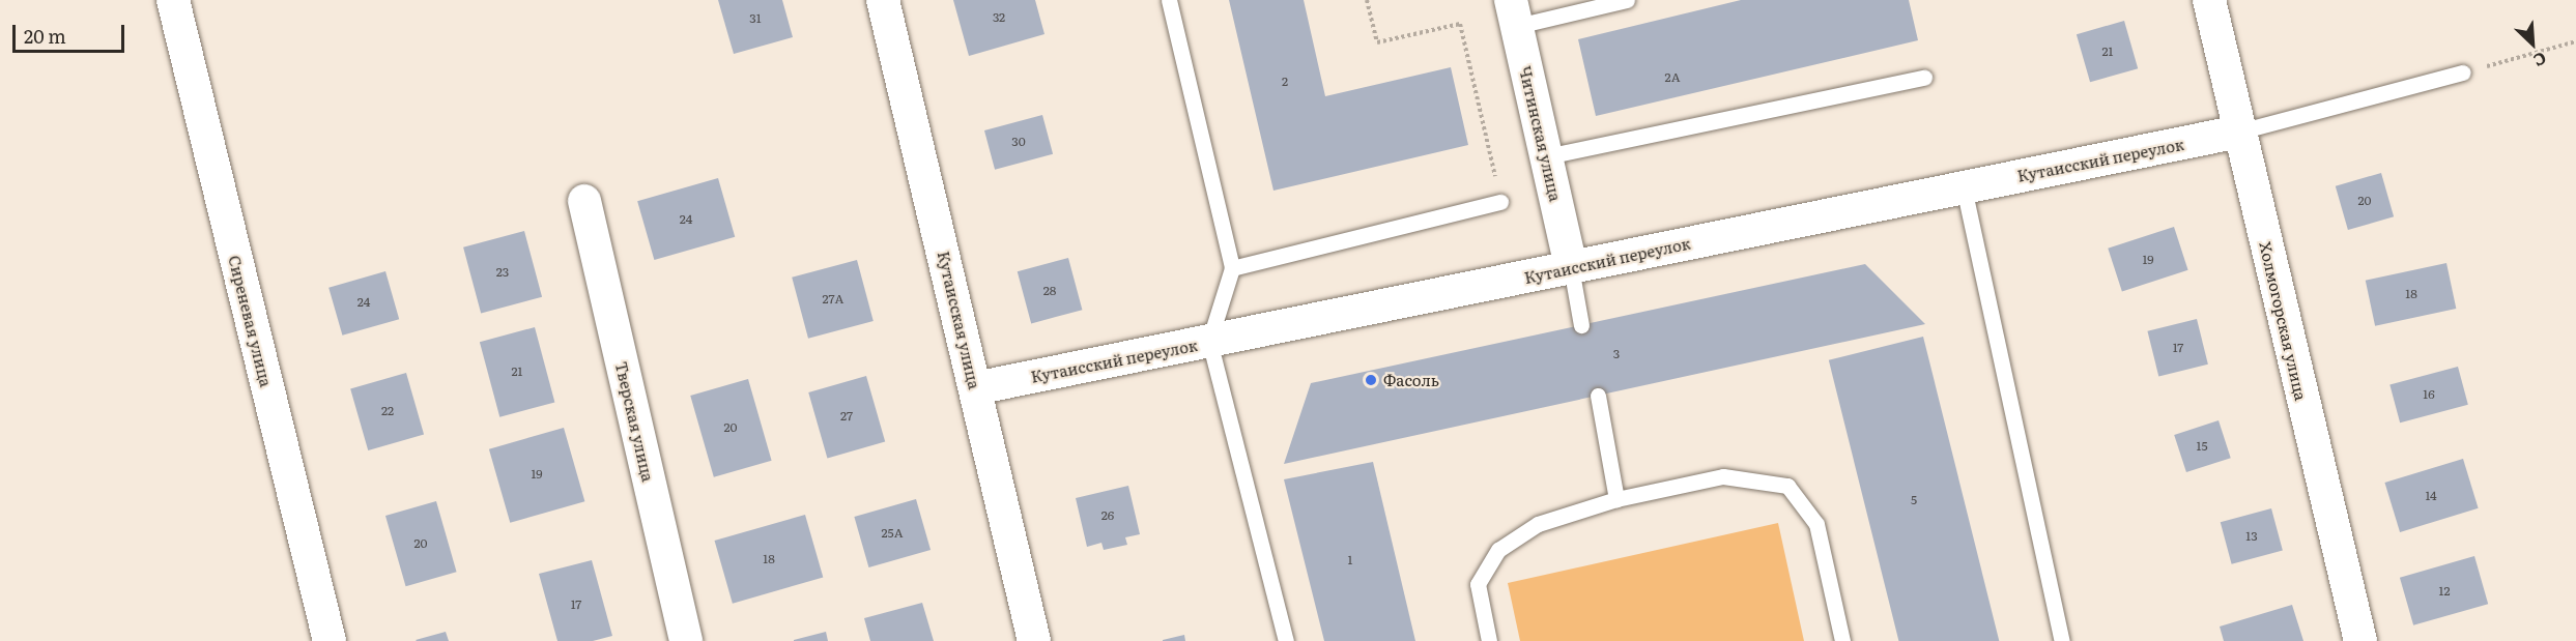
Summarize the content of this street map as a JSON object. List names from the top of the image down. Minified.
{"streets":{"street":["Читинская улица","Кутаисский переулок","Кутаисская улица","Сиреневая улица","Холмогорская улица","Тверская улица"]},"crossings":[["Читинская улица","Кутаисский переулок"],["Кутаисский переулок","Кутаисская улица"],["Кутаисский переулок","Холмогорская улица"]],"places":["Фасоль"],"house_numbers":["32","31","21","2А","2","30","20","24","19","23","28","18","27А","24","17","3","21","16","22","27","20","15","19","14","5","26","25А","13","20","18","1","12","17"],"scale_bar":"20 m","north":"bottom right"}
